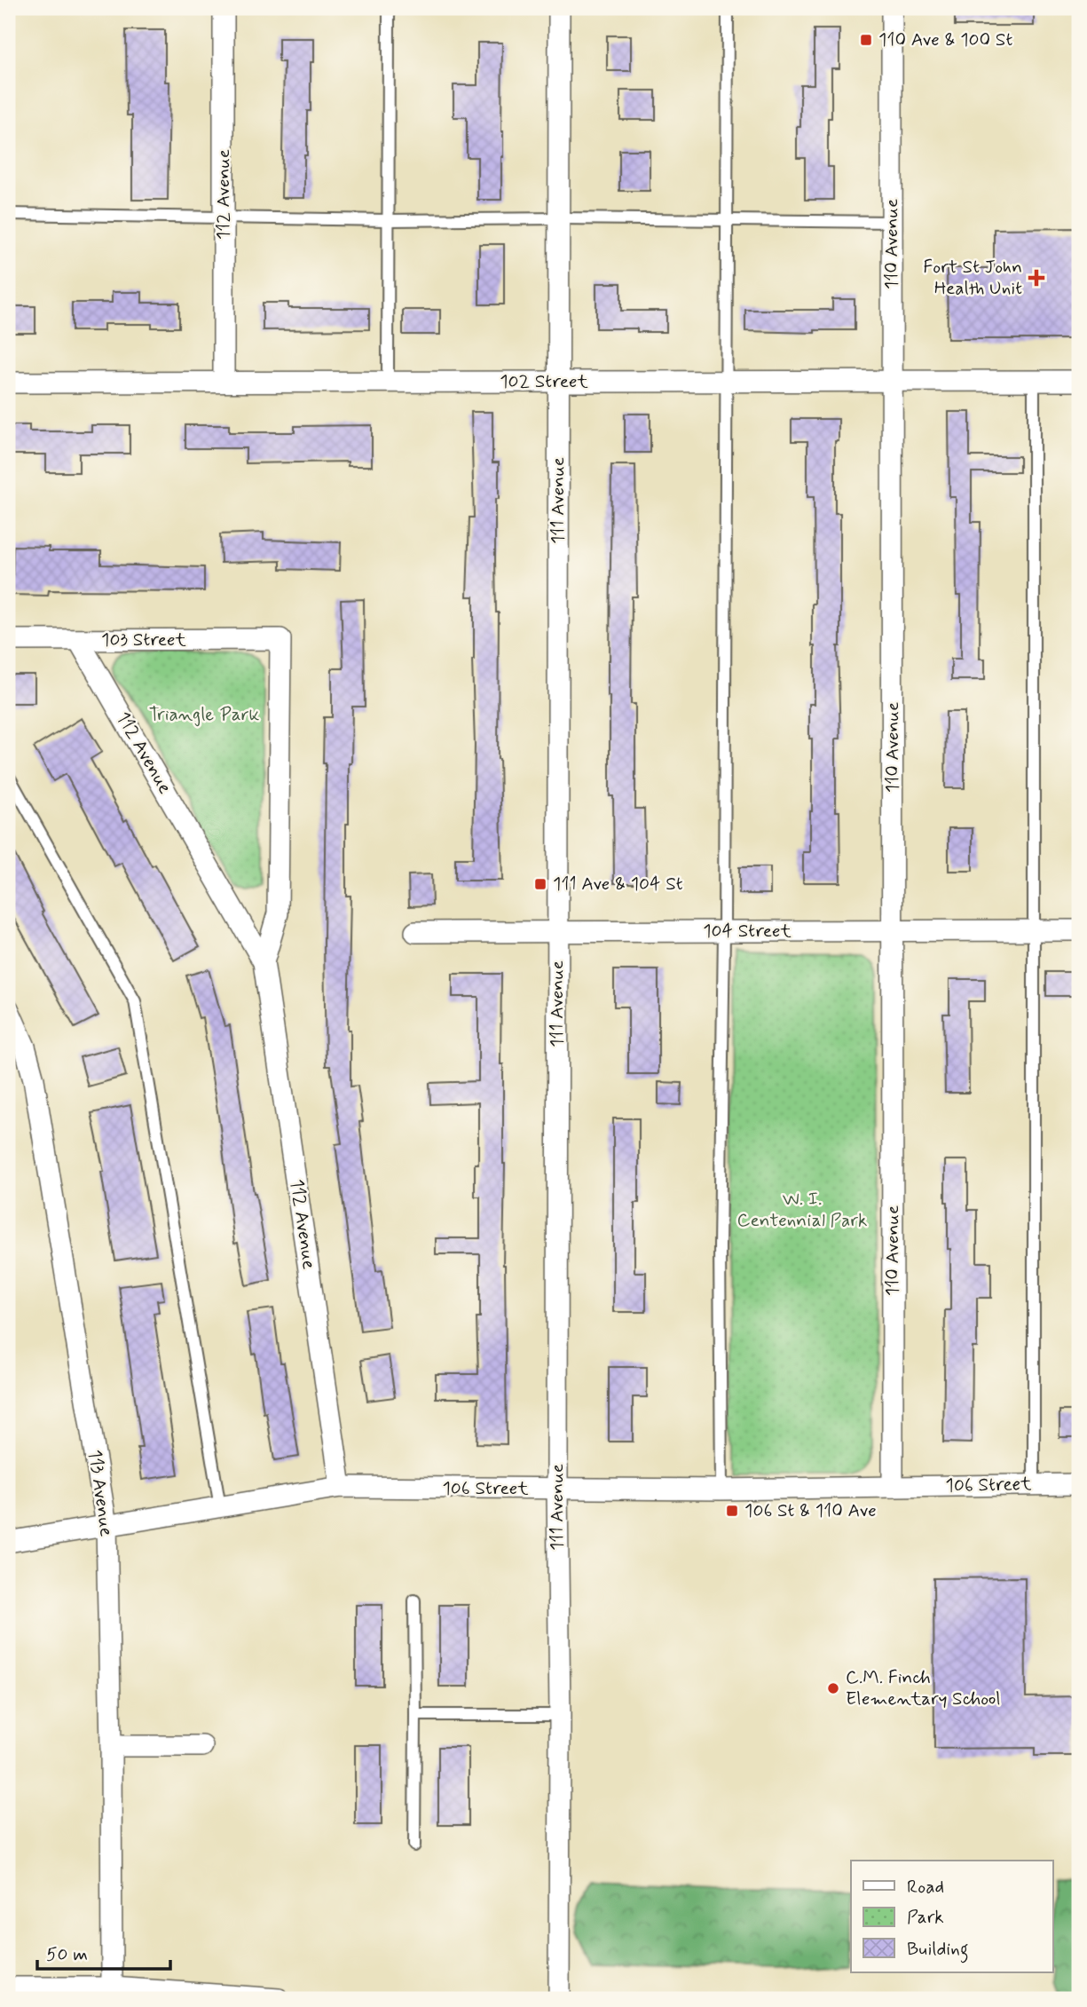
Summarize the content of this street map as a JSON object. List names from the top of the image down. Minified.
{"streets":{"street":["112 Avenue","110 Avenue","102 Street","111 Avenue","103 Street","104 Street","106 Street","113 Avenue"]},"crossings":[["112 Avenue","102 Street"],["112 Avenue","103 Street"],["112 Avenue","106 Street"],["110 Avenue","102 Street"],["110 Avenue","104 Street"],["110 Avenue","106 Street"],["102 Street","111 Avenue"],["111 Avenue","104 Street"],["111 Avenue","106 Street"],["106 Street","113 Avenue"]],"parks":["Triangle Park","W. I. Centennial Park"],"places":{"transit":["110 Ave & 100 St","111 Ave & 104 St","106 St & 110 Ave"],"health":["Fort St John Health Unit"],"other":["C.M. Finch Elementary School"]},"legend":["Road","Park","Building"],"scale_bar":"50 m"}
